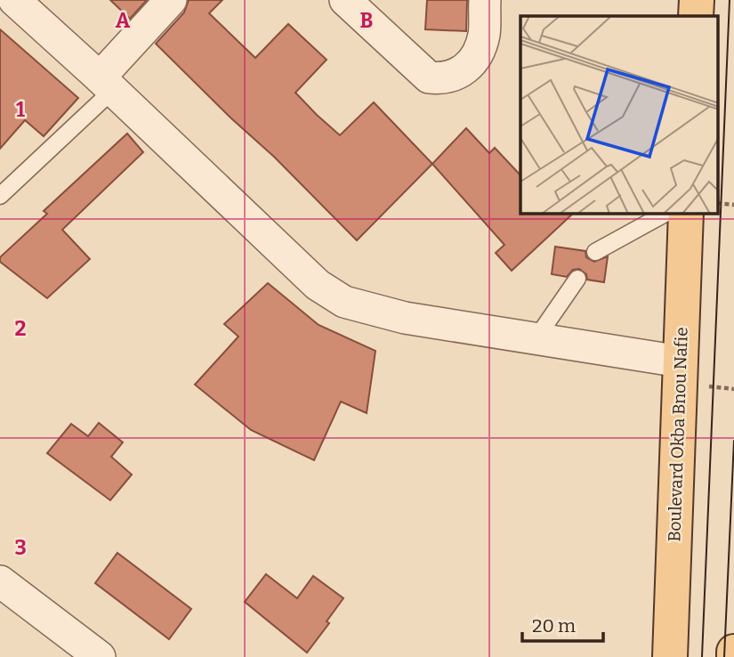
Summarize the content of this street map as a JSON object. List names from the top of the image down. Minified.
{"streets":{"main road":["Boulevard Okba Bnou Nafie"]},"scale_bar":"20 m","grid":{"columns":["A","B"],"rows":["1","2","3"]}}
